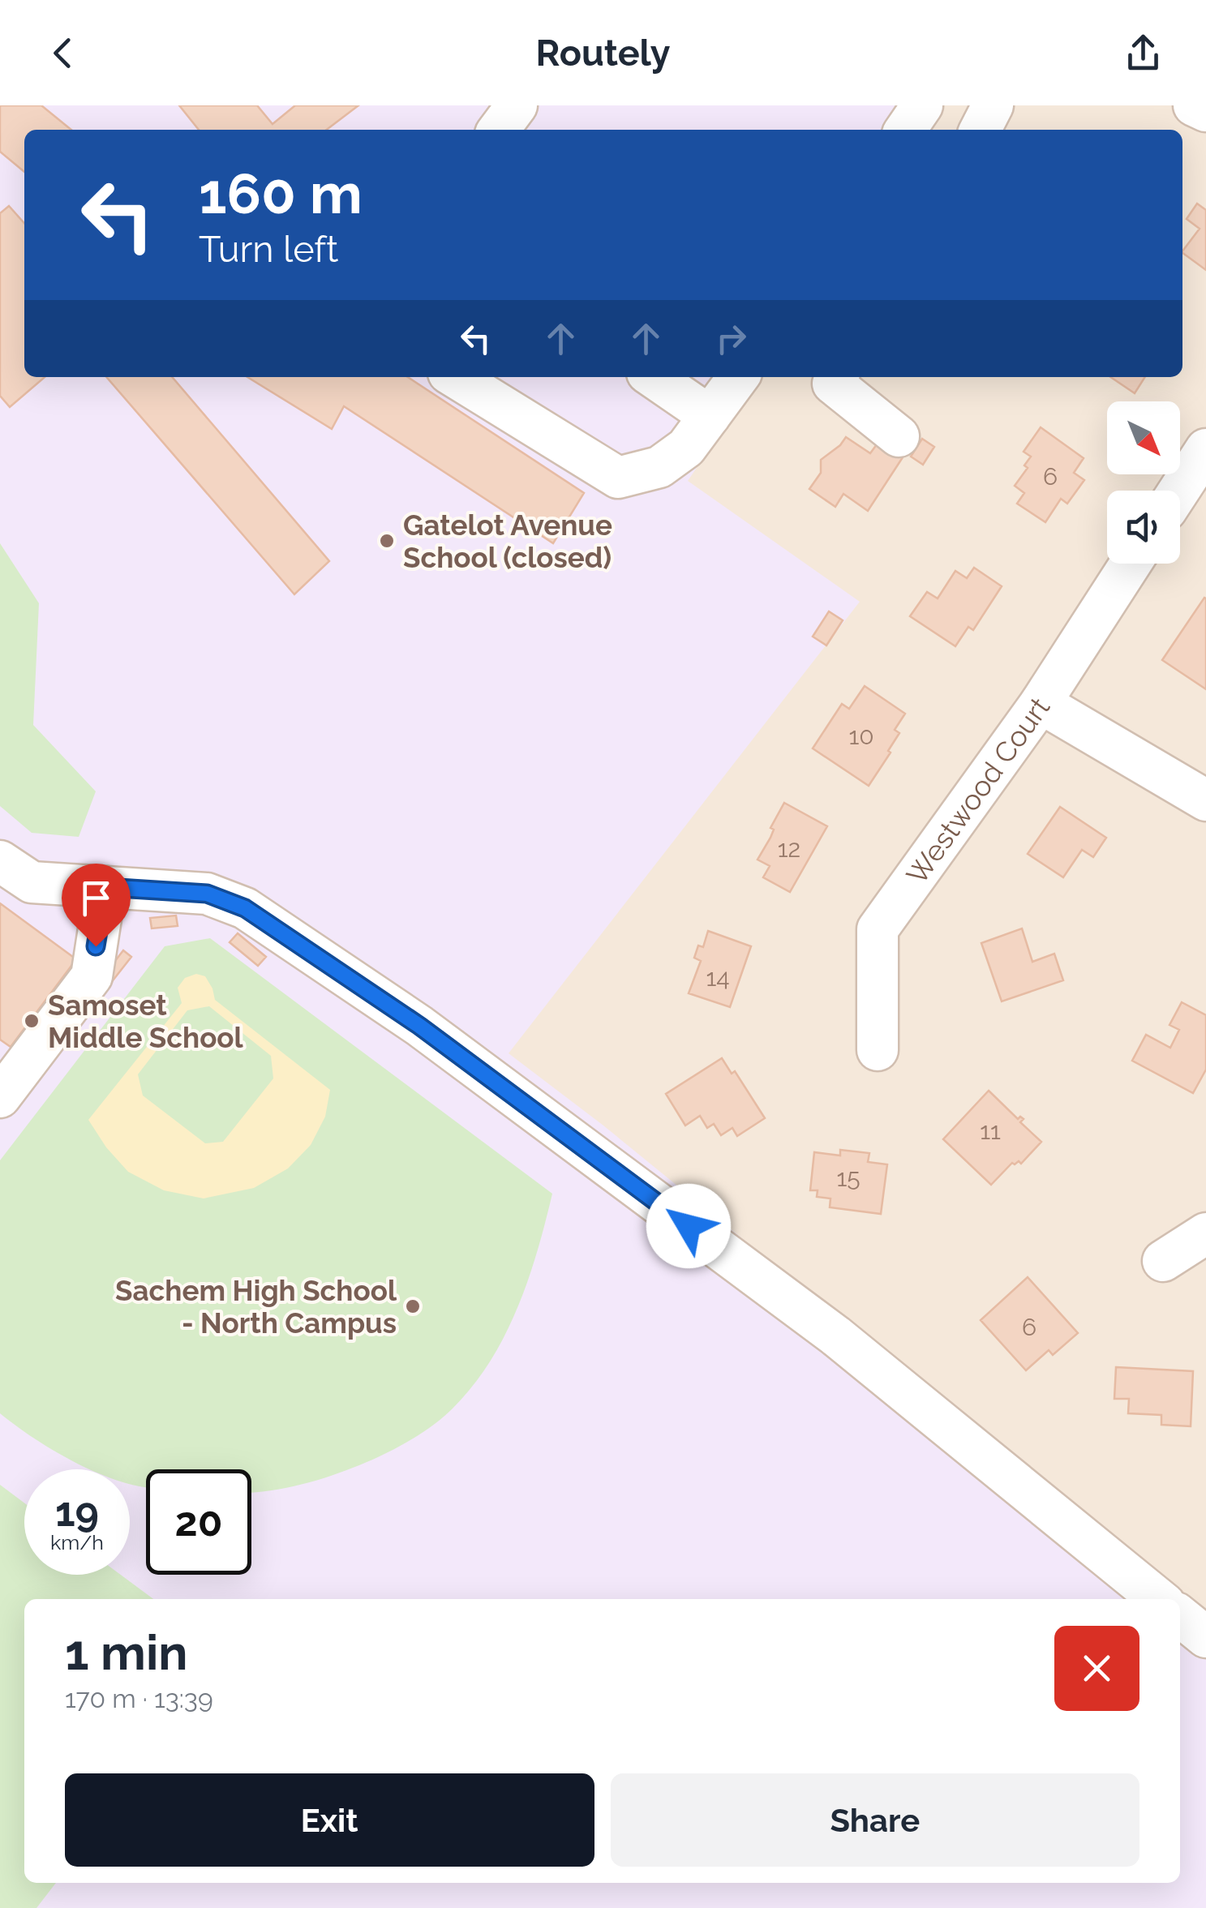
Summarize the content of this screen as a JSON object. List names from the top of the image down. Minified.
{"streets":{"street":["Westwood Court"]},"places":["Gatelot Avenue School (closed)","Samoset Middle School","Sachem High School - North Campus"],"house_numbers":["6","10","12","14","11","15","6"],"north":"bottom right","page":{"header":"Routely","turn":["160 m","Turn left"],"speed":"19 km/h","limit":"20","heading":["1 min","170 m · 13:39"],"buttons":["Exit","Share"]}}
